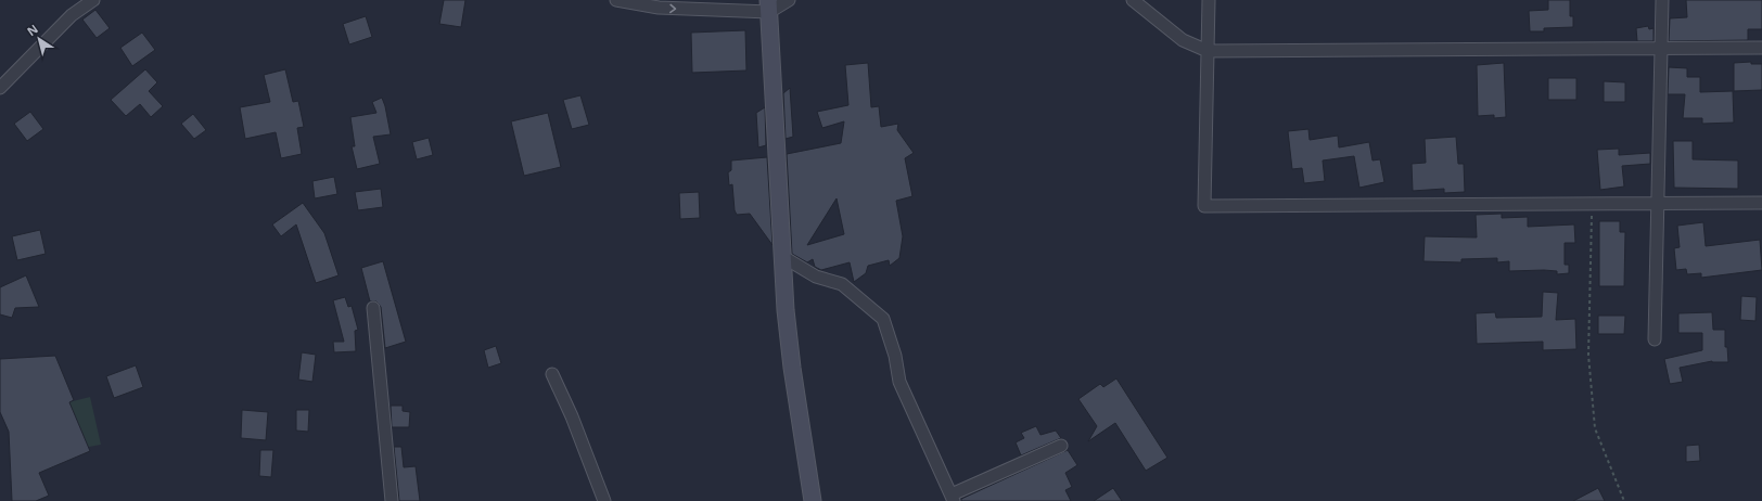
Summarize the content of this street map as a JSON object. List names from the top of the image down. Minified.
{"north":"top left"}
